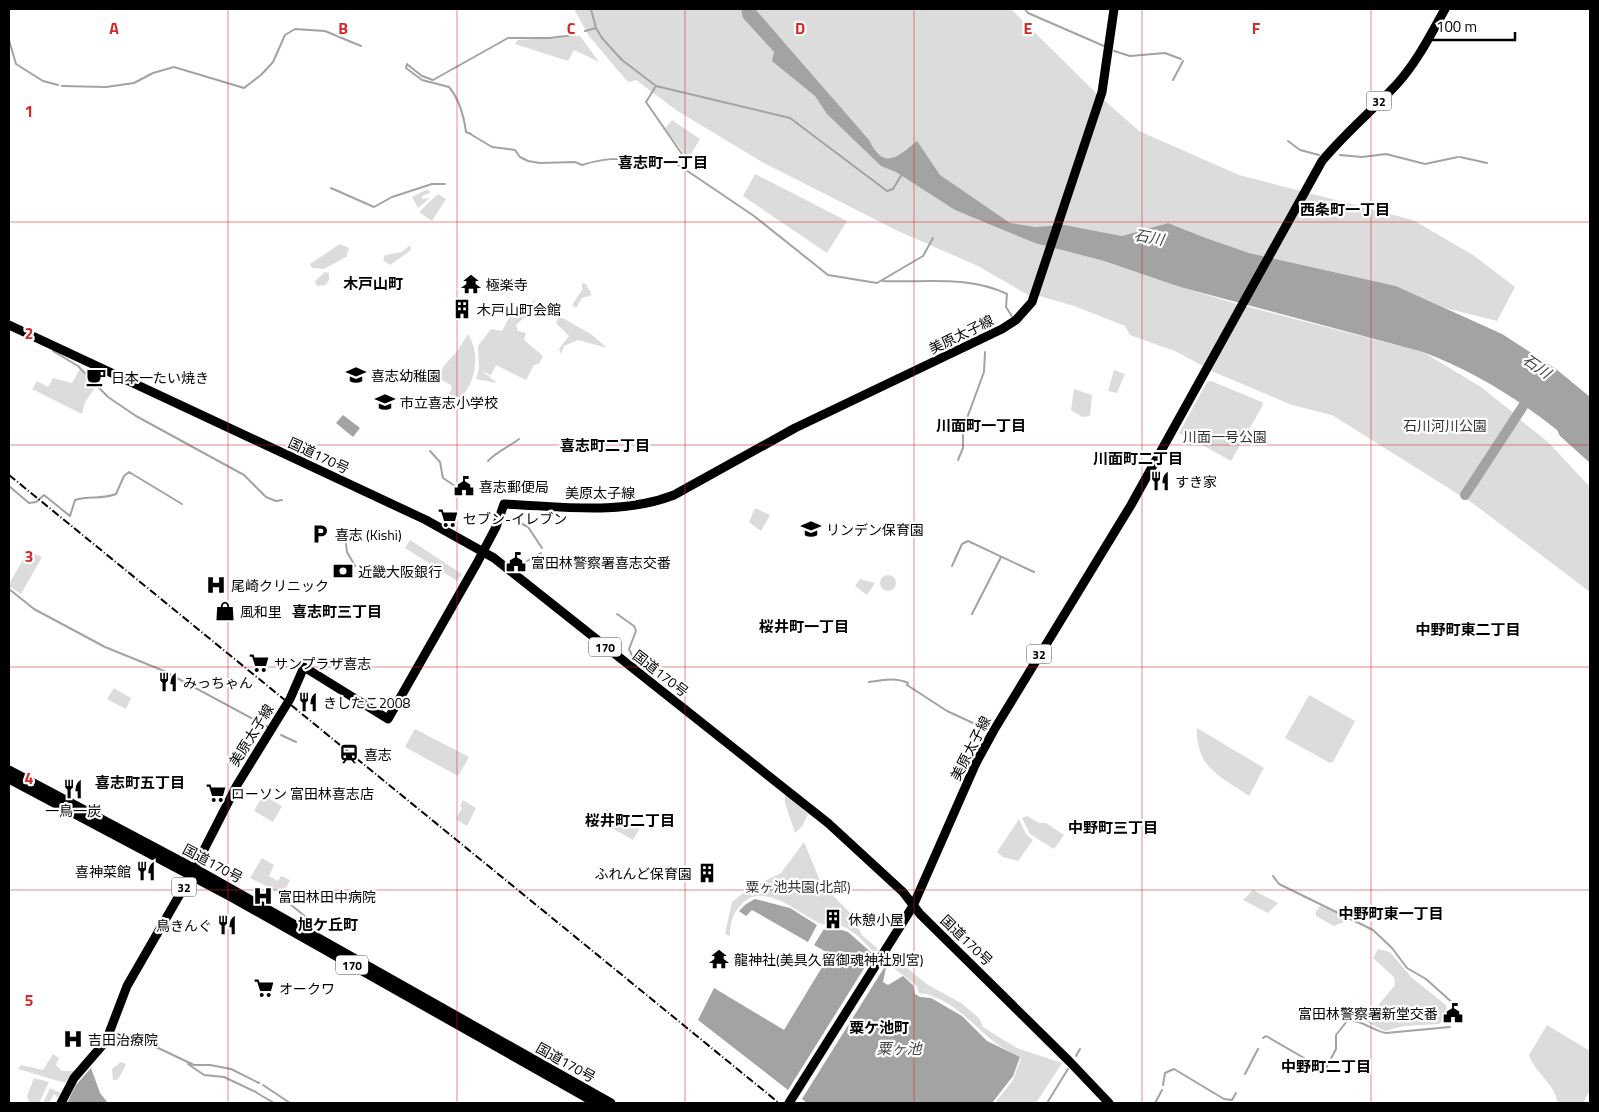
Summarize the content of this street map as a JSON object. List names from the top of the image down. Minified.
{"streets":{"main road":["32","美原太子線","国道170号","170"]},"crossings":[["美原太子線","国道170号"]],"districts":["喜志町一丁目","西条町一丁目","木戸山町","川面町一丁目","喜志町二丁目","川面町二丁目","喜志町三丁目","桜井町一丁目","中野町東二丁目","喜志町五丁目","桜井町二丁目","中野町三丁目","中野町東一丁目","旭ケ丘町","粟ケ池町","中野町二丁目"],"water":["石川","粟ヶ池"],"parks":["石川河川公園","川面一号公園","粟ヶ池共園(北部)"],"places":{"temple":["極楽寺","龍神社(美具久留御魂神社別宮)"],"building":["木戸山町会館","ふれんど保育園","休憩小屋"],"school or university":["喜志幼稚園","市立喜志小学校","リンデン保育園"],"cafe":["日本一たい焼き"],"restaurant":["すき家","みっちゃん","きしたこ2008","一鳥一炭","喜神菜館","鳥きんぐ"],"public building":["喜志郵便局","富田林警察署喜志交番","富田林警察署新堂交番"],"supermarket":["セブン-イレブン","サンプラザ喜志","ローソン 富田林喜志店","オークワ"],"parking":["喜志 (Kishi)"],"bank":["近畿大阪銀行"],"hospital":["尾崎クリニック","富田林田中病院","吉田治療院"],"shop":["風和里"],"station":["喜志"]},"scale_bar":"100 m","grid":{"columns":["A","B","C","D","E","F"],"rows":["1","2","3","4","5"]}}
